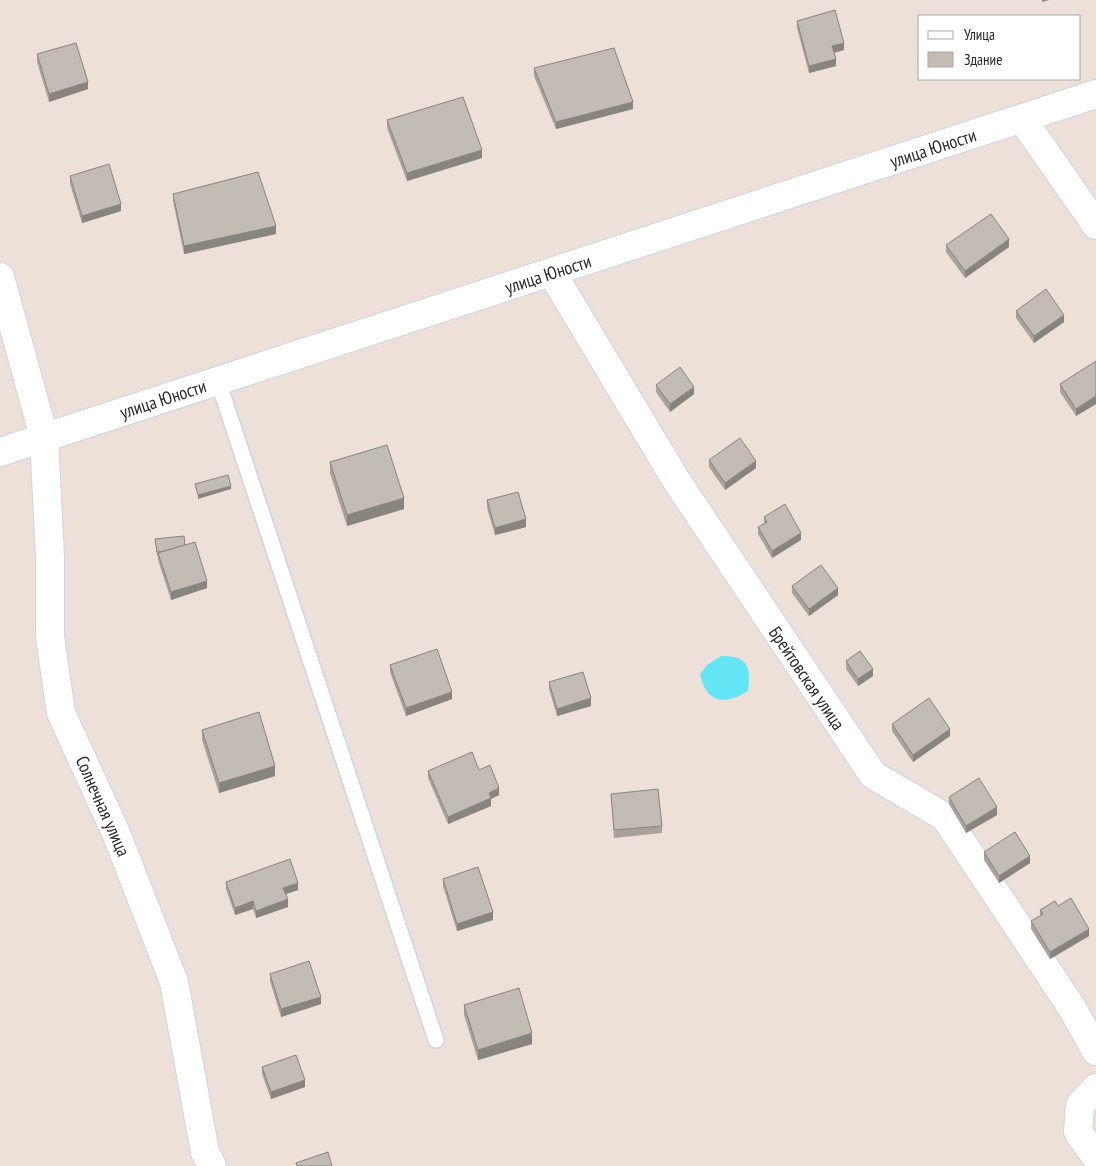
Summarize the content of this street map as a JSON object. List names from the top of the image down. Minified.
{"streets":{"street":["улица Юности","Брейтовская улица","Солнечная улица"]},"crossings":[["улица Юности","Брейтовская улица"],["улица Юности","Солнечная улица"]],"legend":["Улица","Здание"]}
